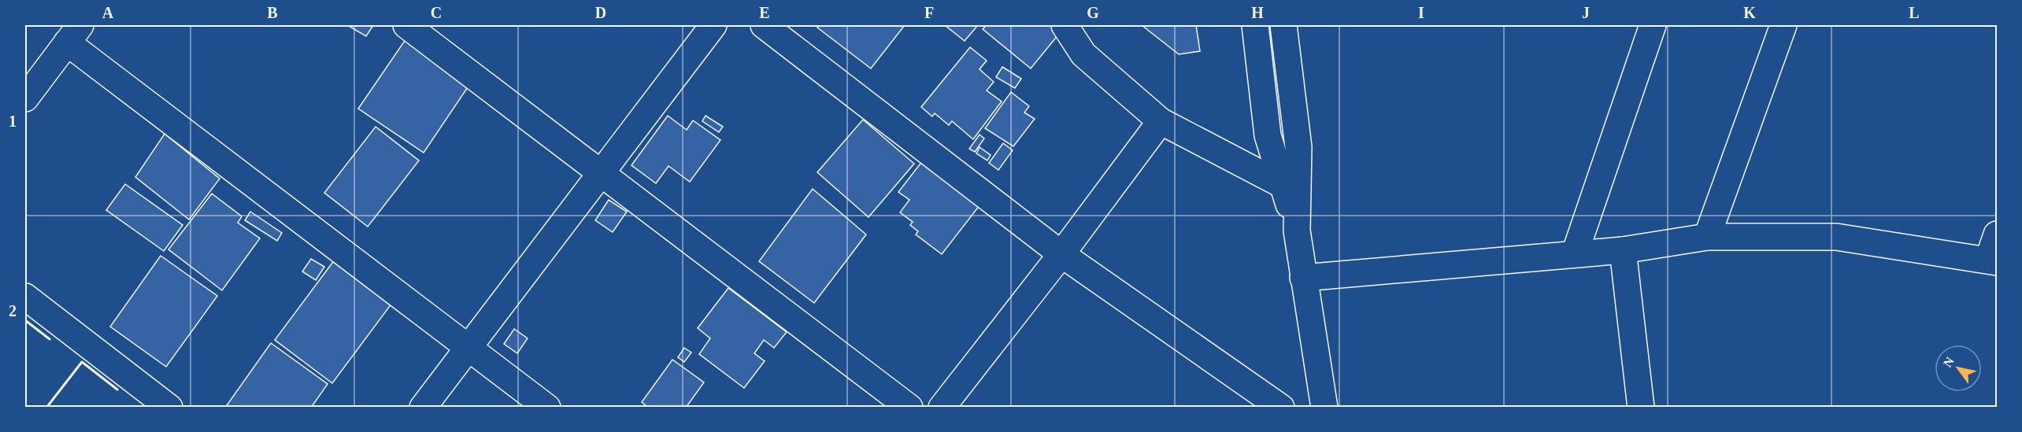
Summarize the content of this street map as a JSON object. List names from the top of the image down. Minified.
{"north":"top left","grid":{"columns":["A","B","C","D","E","F","G","H","I","J","K","L"],"rows":["1","2"]}}
